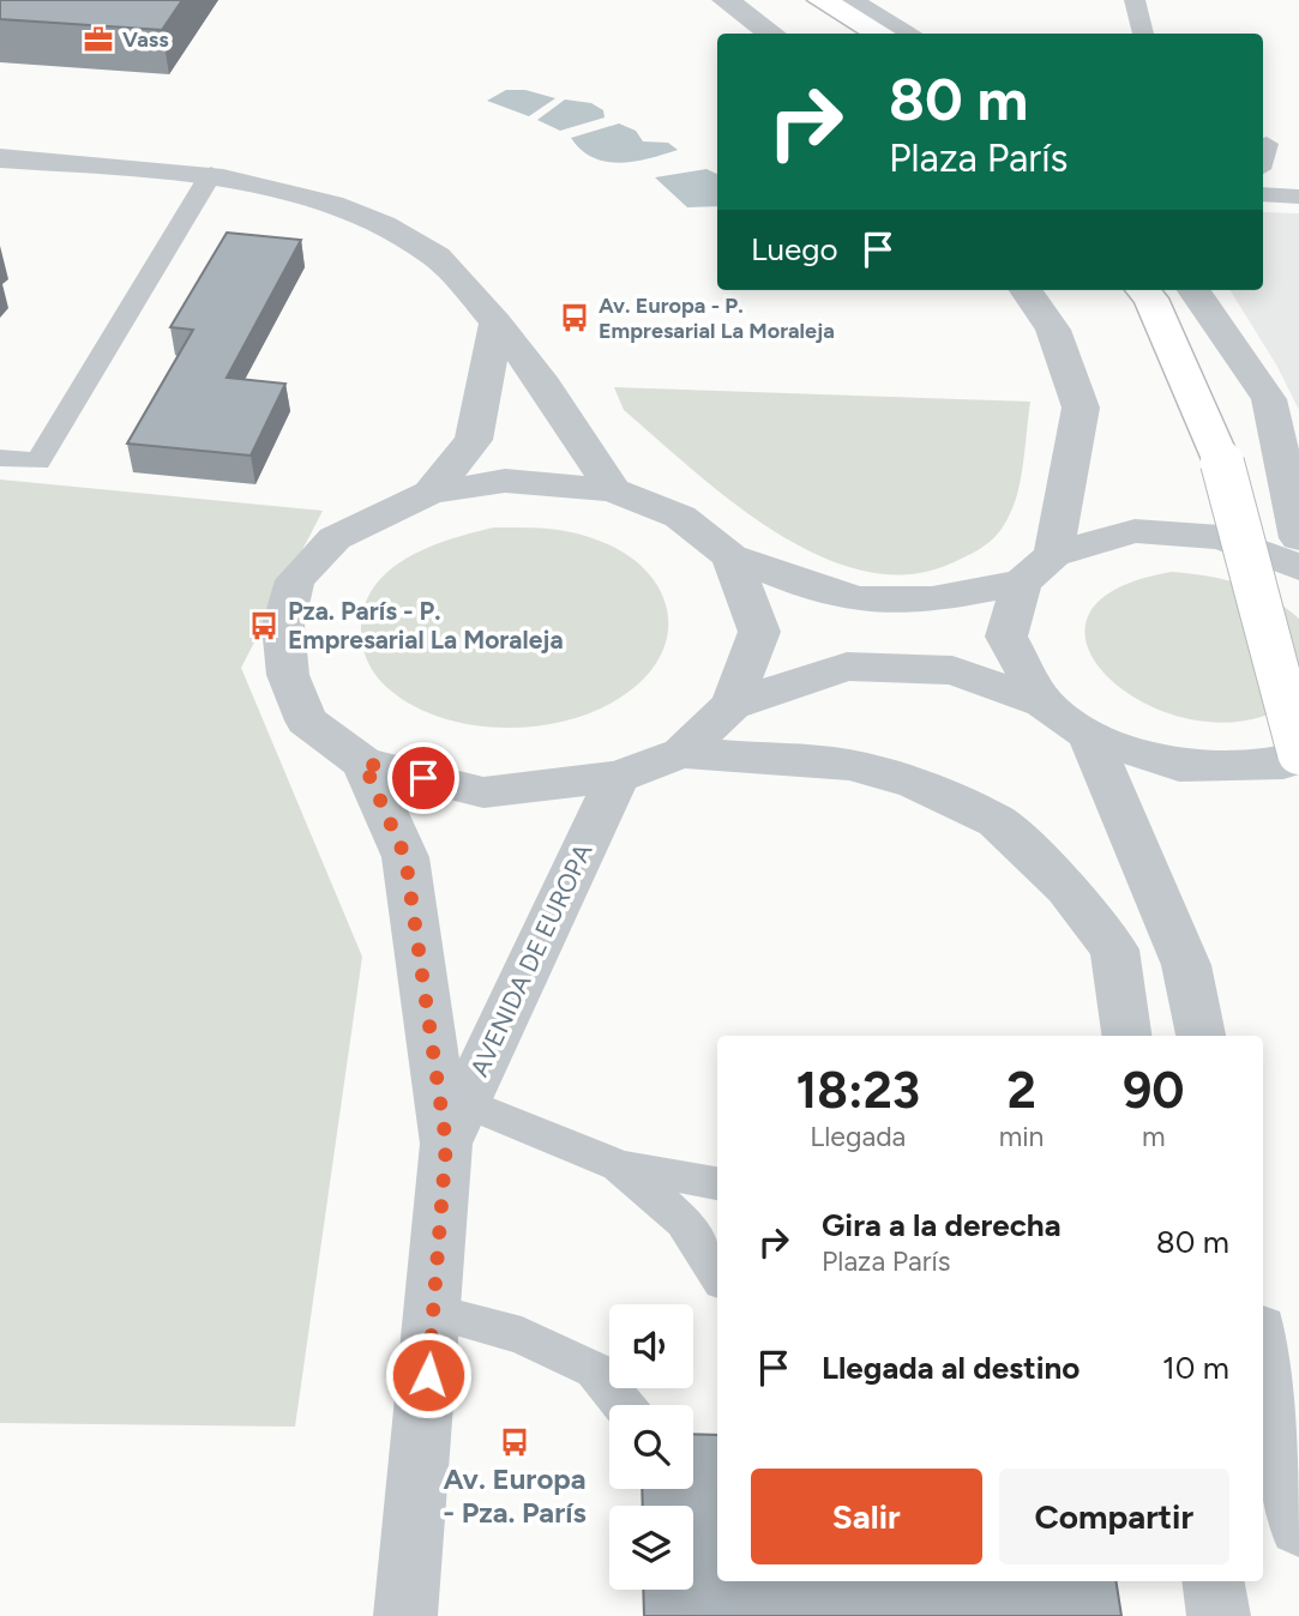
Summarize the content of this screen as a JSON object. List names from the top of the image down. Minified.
{"streets":{"street":["AVENIDA DE EUROPA"]},"places":{"office":["Vass"],"bus stop":["Av. Europa - P. Empresarial La Moraleja","Pza. París - P. Empresarial La Moraleja","Av. Europa - Pza. París"]},"page":{"turn":["80 m","Plaza París"],"then":"Luego","eta":["18:23","Llegada","2","min","90","m"],"list":[{"name":"Gira a la derecha","note":"Plaza París","value":"80 m"},{"name":"Llegada al destino","value":"10 m"}],"buttons":["Salir","Compartir"]}}
